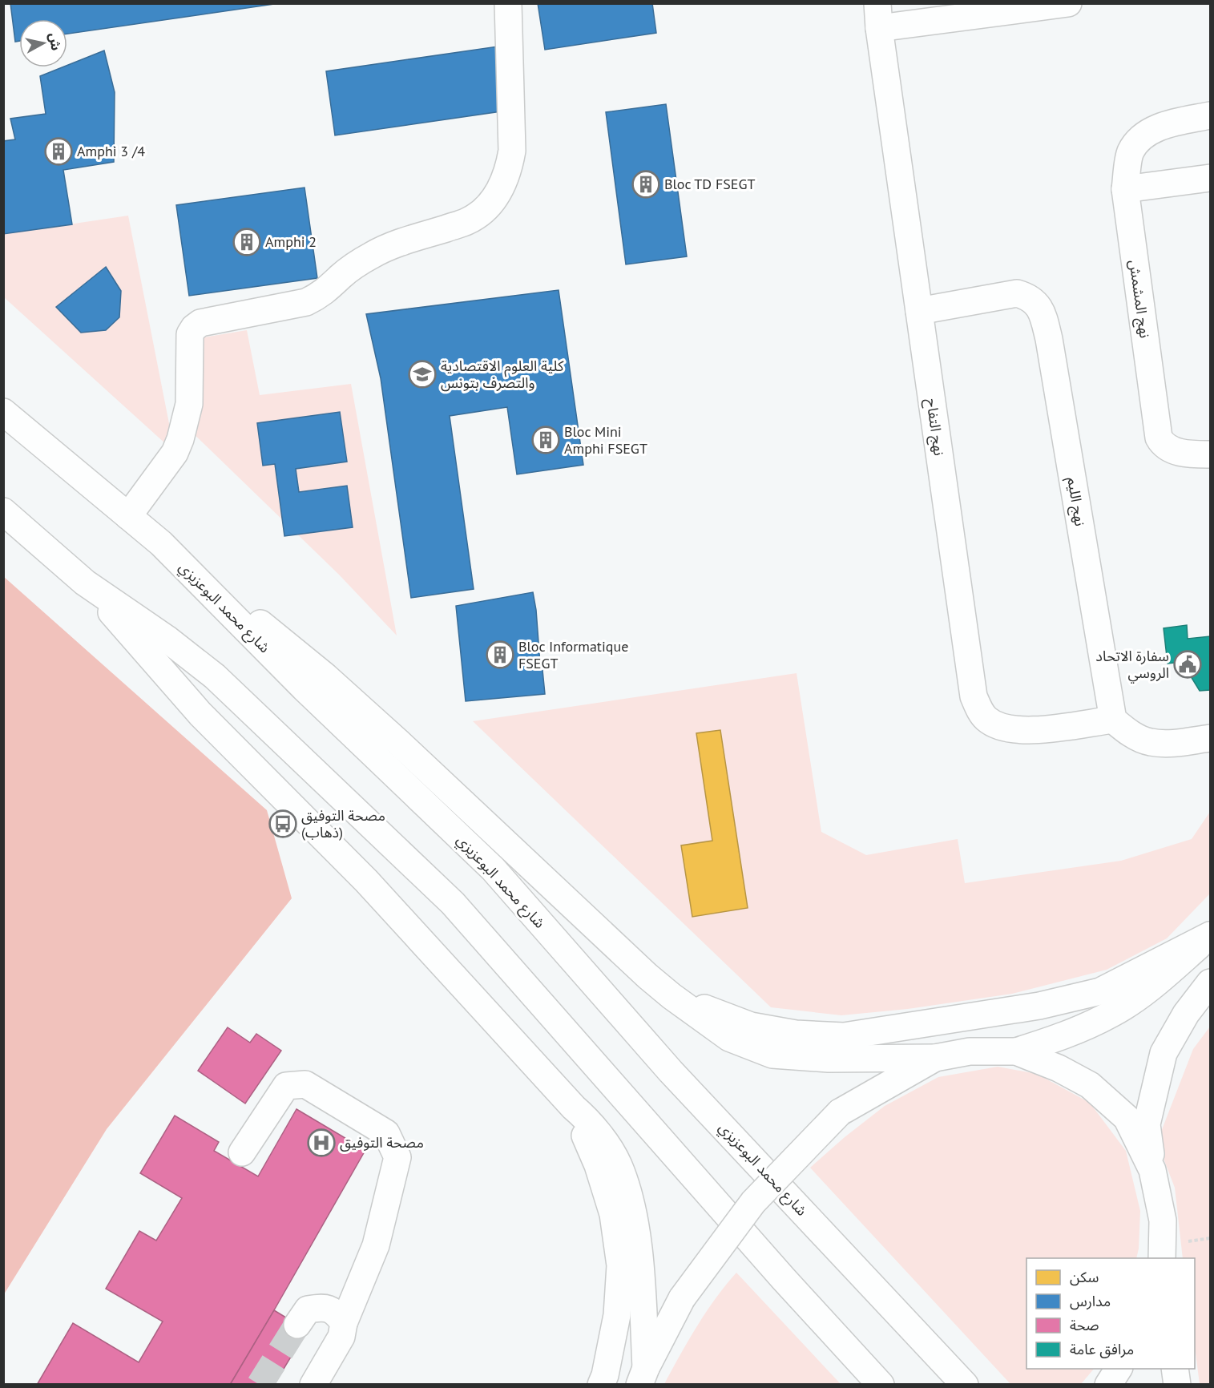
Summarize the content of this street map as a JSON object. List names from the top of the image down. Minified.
{"streets":{"main road":["نهج المشمش","نهج التفاح","نهج الليم","شارع محمد البوعزيزي"]},"crossings":[["نهج التفاح","نهج الليم"]],"places":{"building":["Amphi 3 /4","Bloc TD FSEGT","Amphi 2","Bloc Mini Amphi FSEGT","Bloc Informatique FSEGT"],"school or university":["كلية العلوم الاقتصادية والتصرف بتونس"],"public building":["سفارة الاتحاد الروسي"],"bus stop":["مصحة التوفيق (ذهاب)"],"hospital":["مصحة التوفيق"]},"legend":["سكن","مدارس","صحة","مرافق عامة"],"north":"right"}
